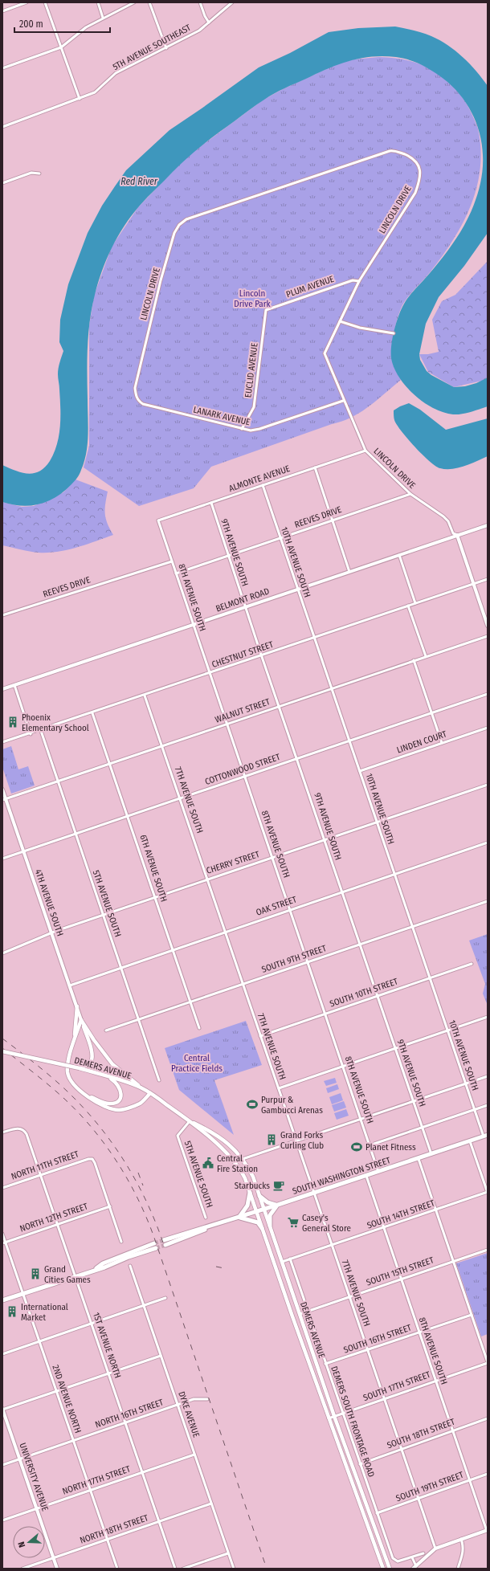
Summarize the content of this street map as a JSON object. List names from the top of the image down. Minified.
{"streets":{"main road":["DEMERS AVENUE","SOUTH WASHINGTON STREET"],"street":["5TH AVENUE SOUTHEAST","LINCOLN DRIVE","PLUM AVENUE","EUCLID AVENUE","LANARK AVENUE","ALMONTE AVENUE","REEVES DRIVE","9TH AVENUE SOUTH","10TH AVENUE SOUTH","8TH AVENUE SOUTH","BELMONT ROAD","CHESTNUT STREET","WALNUT STREET","LINDEN COURT","COTTONWOOD STREET","7TH AVENUE SOUTH","CHERRY STREET","6TH AVENUE SOUTH","4TH AVENUE SOUTH","5TH AVENUE SOUTH","OAK STREET","SOUTH 9TH STREET","SOUTH 10TH STREET","NORTH 11TH STREET","SOUTH 14TH STREET","NORTH 12TH STREET","SOUTH 15TH STREET","SOUTH 16TH STREET","1ST AVENUE NORTH","SOUTH 17TH STREET","2ND AVENUE NORTH","NORTH 16TH STREET","DYKE AVENUE","DEMERS SOUTH FRONTAGE ROAD","SOUTH 18TH STREET","UNIVERSITY AVENUE","NORTH 17TH STREET","SOUTH 19TH STREET","NORTH 18TH STREET"]},"crossings":[["LINCOLN DRIVE","PLUM AVENUE"],["LINCOLN DRIVE","LANARK AVENUE"],["LINCOLN DRIVE","ALMONTE AVENUE"],["LINCOLN DRIVE","REEVES DRIVE"],["LINCOLN DRIVE","BELMONT ROAD"],["PLUM AVENUE","EUCLID AVENUE"],["EUCLID AVENUE","LANARK AVENUE"],["ALMONTE AVENUE","9TH AVENUE SOUTH"],["ALMONTE AVENUE","10TH AVENUE SOUTH"],["ALMONTE AVENUE","8TH AVENUE SOUTH"],["REEVES DRIVE","9TH AVENUE SOUTH"],["REEVES DRIVE","10TH AVENUE SOUTH"],["REEVES DRIVE","8TH AVENUE SOUTH"],["9TH AVENUE SOUTH","BELMONT ROAD"],["9TH AVENUE SOUTH","CHESTNUT STREET"],["9TH AVENUE SOUTH","WALNUT STREET"],["9TH AVENUE SOUTH","COTTONWOOD STREET"],["9TH AVENUE SOUTH","CHERRY STREET"],["9TH AVENUE SOUTH","OAK STREET"],["9TH AVENUE SOUTH","SOUTH 9TH STREET"],["9TH AVENUE SOUTH","SOUTH 10TH STREET"],["9TH AVENUE SOUTH","SOUTH WASHINGTON STREET"],["10TH AVENUE SOUTH","BELMONT ROAD"],["10TH AVENUE SOUTH","CHESTNUT STREET"],["10TH AVENUE SOUTH","WALNUT STREET"],["10TH AVENUE SOUTH","LINDEN COURT"],["10TH AVENUE SOUTH","COTTONWOOD STREET"],["10TH AVENUE SOUTH","CHERRY STREET"],["10TH AVENUE SOUTH","OAK STREET"],["10TH AVENUE SOUTH","SOUTH 9TH STREET"],["10TH AVENUE SOUTH","SOUTH 10TH STREET"],["10TH AVENUE SOUTH","SOUTH WASHINGTON STREET"],["8TH AVENUE SOUTH","BELMONT ROAD"],["8TH AVENUE SOUTH","CHESTNUT STREET"],["8TH AVENUE SOUTH","WALNUT STREET"],["8TH AVENUE SOUTH","COTTONWOOD STREET"],["8TH AVENUE SOUTH","CHERRY STREET"],["8TH AVENUE SOUTH","OAK STREET"],["8TH AVENUE SOUTH","SOUTH 9TH STREET"],["8TH AVENUE SOUTH","SOUTH 10TH STREET"],["8TH AVENUE SOUTH","SOUTH WASHINGTON STREET"],["8TH AVENUE SOUTH","SOUTH 14TH STREET"],["8TH AVENUE SOUTH","SOUTH 15TH STREET"],["8TH AVENUE SOUTH","SOUTH 16TH STREET"],["8TH AVENUE SOUTH","SOUTH 17TH STREET"],["8TH AVENUE SOUTH","SOUTH 18TH STREET"],["8TH AVENUE SOUTH","SOUTH 19TH STREET"],["CHESTNUT STREET","7TH AVENUE SOUTH"],["CHESTNUT STREET","6TH AVENUE SOUTH"],["CHESTNUT STREET","5TH AVENUE SOUTH"],["WALNUT STREET","7TH AVENUE SOUTH"],["WALNUT STREET","6TH AVENUE SOUTH"],["WALNUT STREET","4TH AVENUE SOUTH"],["WALNUT STREET","5TH AVENUE SOUTH"],["COTTONWOOD STREET","7TH AVENUE SOUTH"],["COTTONWOOD STREET","6TH AVENUE SOUTH"],["COTTONWOOD STREET","4TH AVENUE SOUTH"],["COTTONWOOD STREET","5TH AVENUE SOUTH"],["7TH AVENUE SOUTH","CHERRY STREET"],["7TH AVENUE SOUTH","OAK STREET"],["7TH AVENUE SOUTH","SOUTH 9TH STREET"],["7TH AVENUE SOUTH","SOUTH 10TH STREET"],["7TH AVENUE SOUTH","SOUTH WASHINGTON STREET"],["7TH AVENUE SOUTH","SOUTH 14TH STREET"],["7TH AVENUE SOUTH","SOUTH 15TH STREET"],["7TH AVENUE SOUTH","SOUTH 16TH STREET"],["7TH AVENUE SOUTH","SOUTH 17TH STREET"],["7TH AVENUE SOUTH","SOUTH 18TH STREET"],["7TH AVENUE SOUTH","SOUTH 19TH STREET"],["CHERRY STREET","6TH AVENUE SOUTH"],["CHERRY STREET","4TH AVENUE SOUTH"],["CHERRY STREET","5TH AVENUE SOUTH"],["6TH AVENUE SOUTH","OAK STREET"],["6TH AVENUE SOUTH","SOUTH 9TH STREET"],["4TH AVENUE SOUTH","OAK STREET"],["5TH AVENUE SOUTH","OAK STREET"],["5TH AVENUE SOUTH","SOUTH 9TH STREET"],["5TH AVENUE SOUTH","DEMERS AVENUE"],["DEMERS AVENUE","SOUTH WASHINGTON STREET"],["DEMERS AVENUE","SOUTH 14TH STREET"],["DEMERS AVENUE","SOUTH 15TH STREET"],["DEMERS AVENUE","SOUTH 17TH STREET"],["NORTH 11TH STREET","NORTH 12TH STREET"],["NORTH 11TH STREET","1ST AVENUE NORTH"],["SOUTH 14TH STREET","DEMERS SOUTH FRONTAGE ROAD"],["NORTH 12TH STREET","1ST AVENUE NORTH"],["NORTH 12TH STREET","2ND AVENUE NORTH"],["SOUTH 15TH STREET","DEMERS SOUTH FRONTAGE ROAD"],["SOUTH 16TH STREET","DEMERS SOUTH FRONTAGE ROAD"],["1ST AVENUE NORTH","NORTH 16TH STREET"],["1ST AVENUE NORTH","NORTH 17TH STREET"],["1ST AVENUE NORTH","NORTH 18TH STREET"],["SOUTH 17TH STREET","DEMERS SOUTH FRONTAGE ROAD"],["2ND AVENUE NORTH","NORTH 16TH STREET"],["2ND AVENUE NORTH","NORTH 17TH STREET"],["2ND AVENUE NORTH","NORTH 18TH STREET"],["NORTH 16TH STREET","DYKE AVENUE"],["NORTH 16TH STREET","UNIVERSITY AVENUE"],["DYKE AVENUE","NORTH 17TH STREET"],["DYKE AVENUE","NORTH 18TH STREET"],["DEMERS SOUTH FRONTAGE ROAD","SOUTH 18TH STREET"],["DEMERS SOUTH FRONTAGE ROAD","SOUTH 19TH STREET"],["UNIVERSITY AVENUE","NORTH 17TH STREET"],["UNIVERSITY AVENUE","NORTH 18TH STREET"]],"water":["Red River"],"parks":["Lincoln Drive Park","Central Practice Fields"],"places":{"building":["Phoenix Elementary School","Grand Forks Curling Club","Grand Cities Games","International Market"],"sports":["Purpur & Gambucci Arenas","Planet Fitness"],"public building":["Central Fire Station"],"cafe":["Starbucks"],"supermarket":["Casey's General Store"]},"scale_bar":"200 m","north":"left"}
